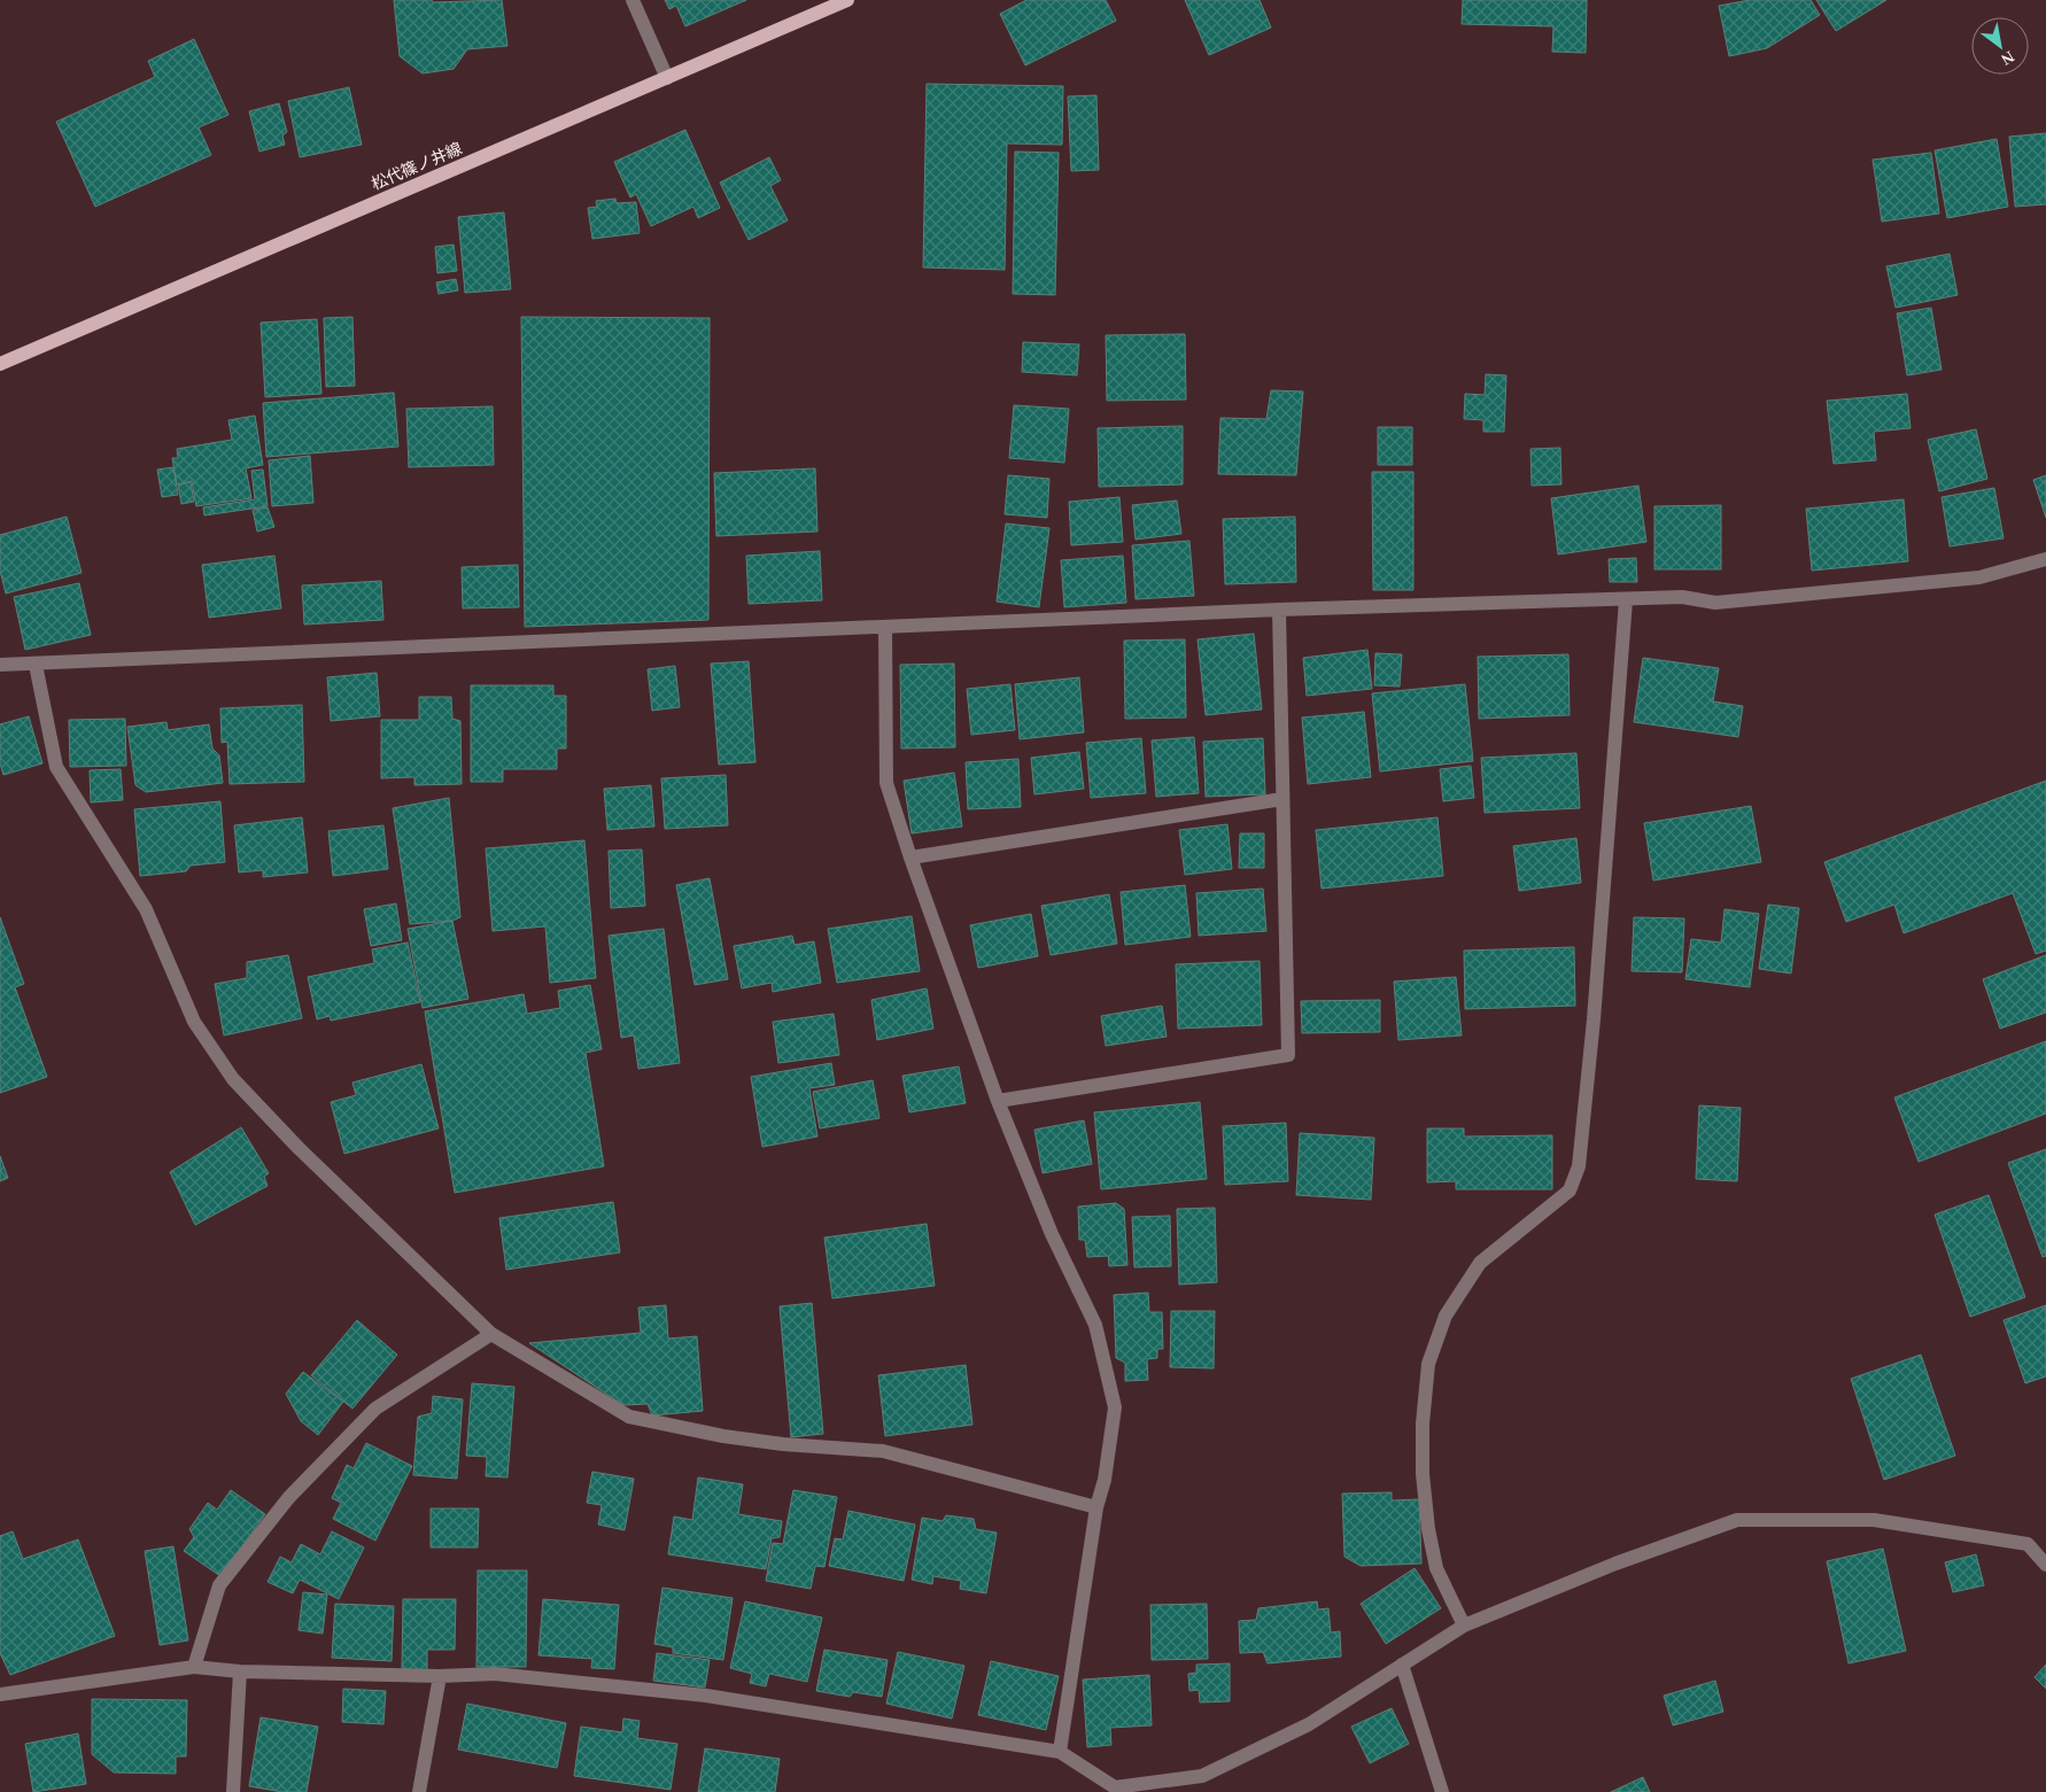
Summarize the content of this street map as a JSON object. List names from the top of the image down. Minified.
{"streets":{"main road":["松代篠ノ井線"]},"north":"bottom right"}
